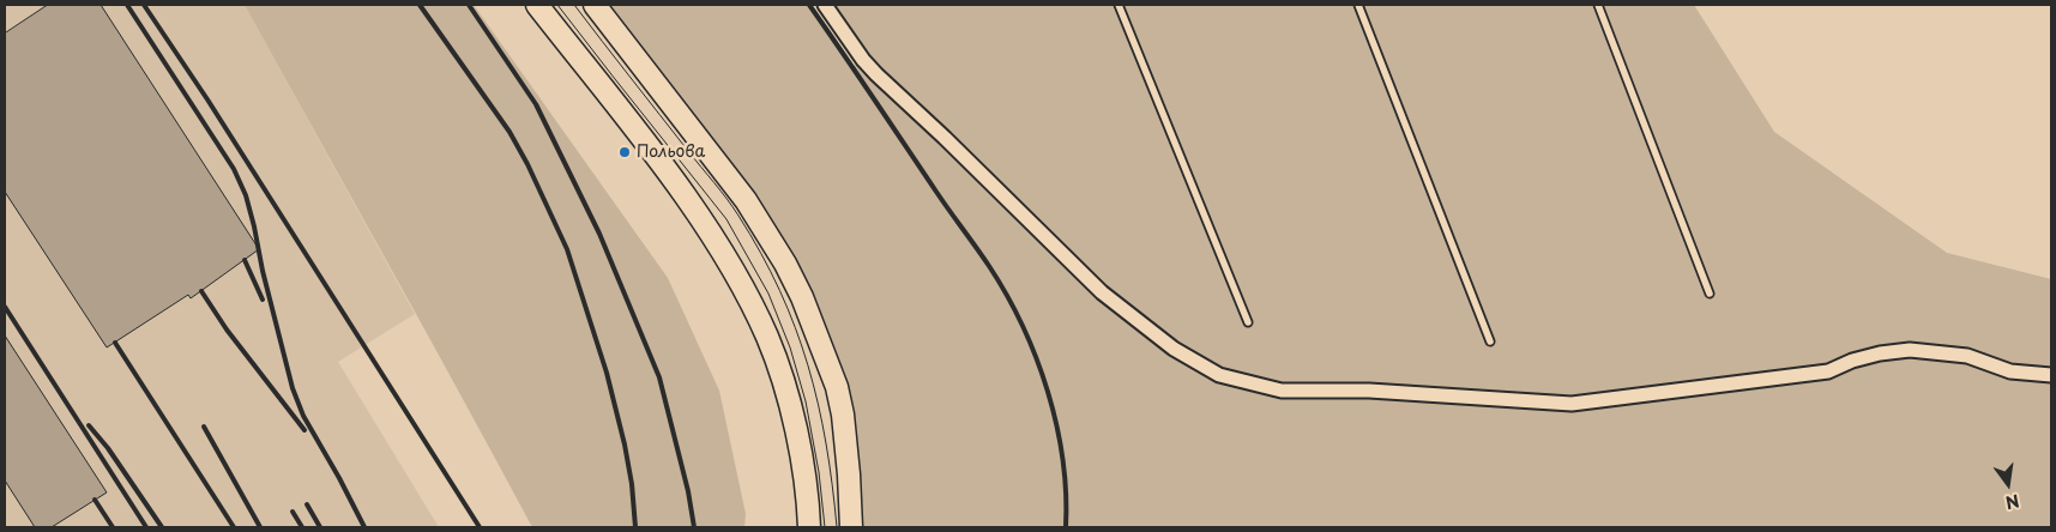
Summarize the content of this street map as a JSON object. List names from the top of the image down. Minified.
{"places":["Польова"],"north":"bottom"}
